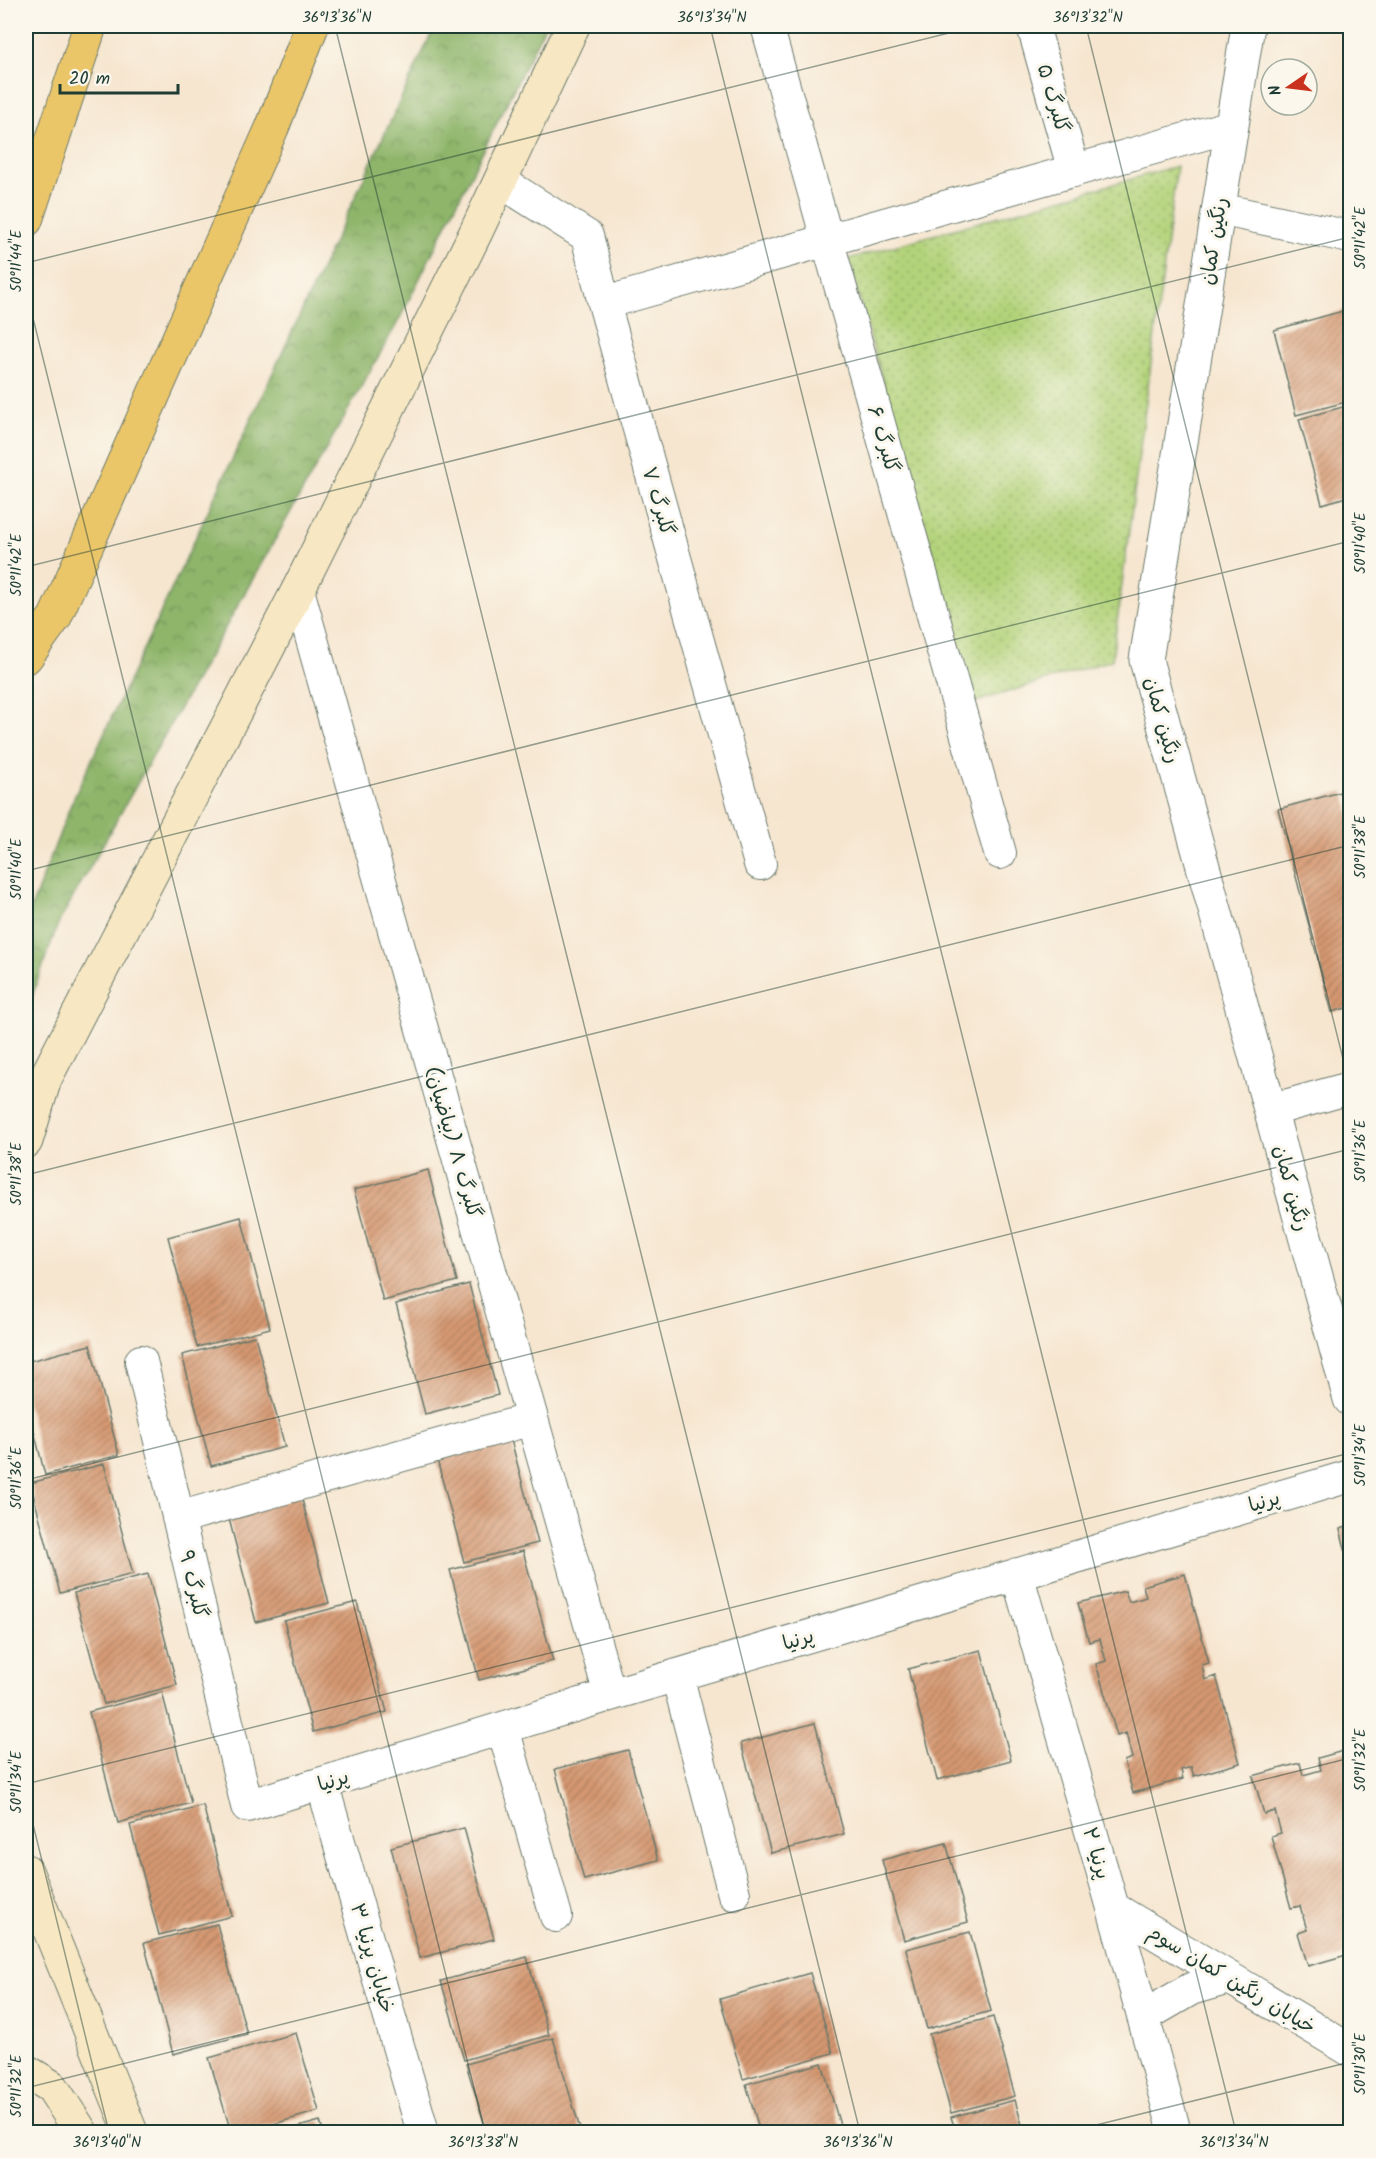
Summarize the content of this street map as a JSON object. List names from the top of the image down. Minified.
{"streets":{"street":["گلبرگ ۵","رنگین کمان","گلبرگ ۶","گلبرگ ۷","گلبرگ ۸ (بیاضیان)","پرنیا","گلبرگ ۹","پرنیا ۲","خیابان پرنیا ۳","خیابان رنگین کمان سوم"]},"crossings":[["گلبرگ ۸ (بیاضیان)","پرنیا"],["پرنیا","گلبرگ ۹"],["پرنیا","پرنیا ۲"],["پرنیا","خیابان پرنیا ۳"],["پرنیا ۲","خیابان رنگین کمان سوم"]],"scale_bar":"20 m","north":"left","coordinates":["36°13'36\"N","36°13'34\"N","36°13'32\"N","50°11'42\"E","50°11'44\"E","50°11'40\"E","50°11'38\"E","50°11'36\"E","50°11'34\"E","50°11'32\"E","50°11'30\"E","36°13'40\"N","36°13'38\"N"]}
